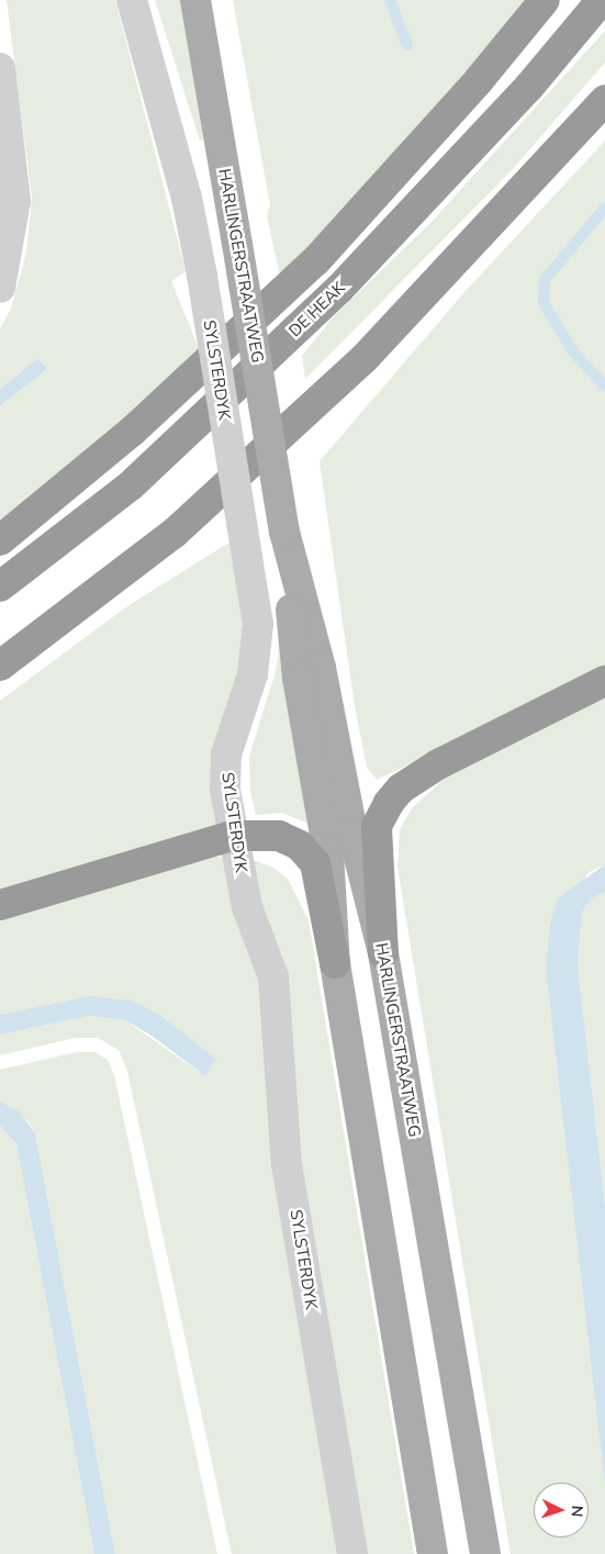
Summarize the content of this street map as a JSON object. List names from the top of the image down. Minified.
{"streets":{"highway":["DE HEAK"],"main road":["HARLINGERSTRAATWEG"],"street":["SYLSTERDYK"]},"north":"right"}
